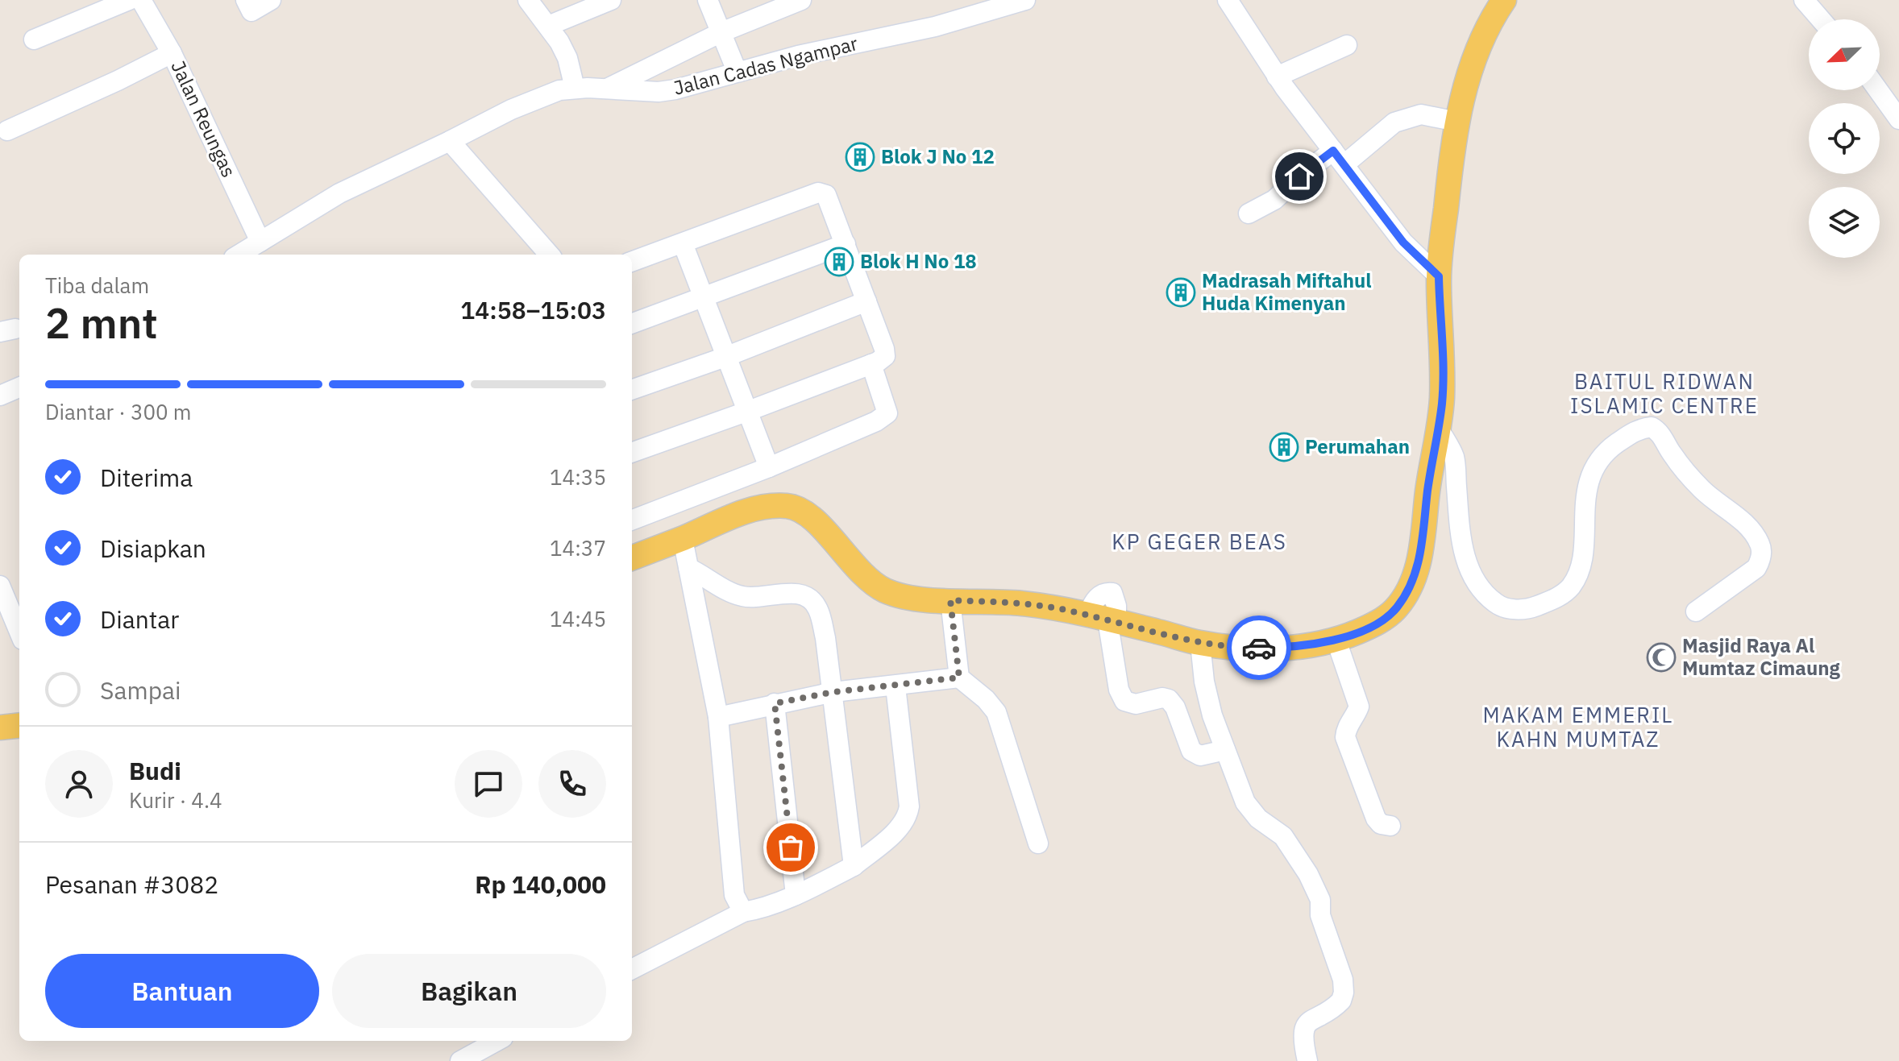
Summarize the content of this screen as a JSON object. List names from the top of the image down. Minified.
{"streets":{"street":["Jalan Cadas Ngampar","Jalan Reungas"]},"crossings":[["Jalan Cadas Ngampar","Jalan Reungas"]],"districts":["BAITUL RIDWAN ISLAMIC CENTRE","KP GEGER BEAS","MAKAM EMMERIL KAHN MUMTAZ"],"places":{"building":["Blok J No 12","Blok H No 18","Madrasah Miftahul Huda Kimenyan","Perumahan"],"mosque":["Masjid Raya Al Mumtaz Cimaung"]},"north":"bottom left","page":{"heading":["2 mnt","Tiba dalam","14:58–15:03"],"panel":["Budi","Kurir · 4.4","Pesanan #3082","Rp 140,000"],"bar":"Diantar · 300 m","list":[["Diterima","14:35"],["Disiapkan","14:37"],["Diantar","14:45"],"Sampai"],"buttons":["Bantuan","Bagikan"]}}
